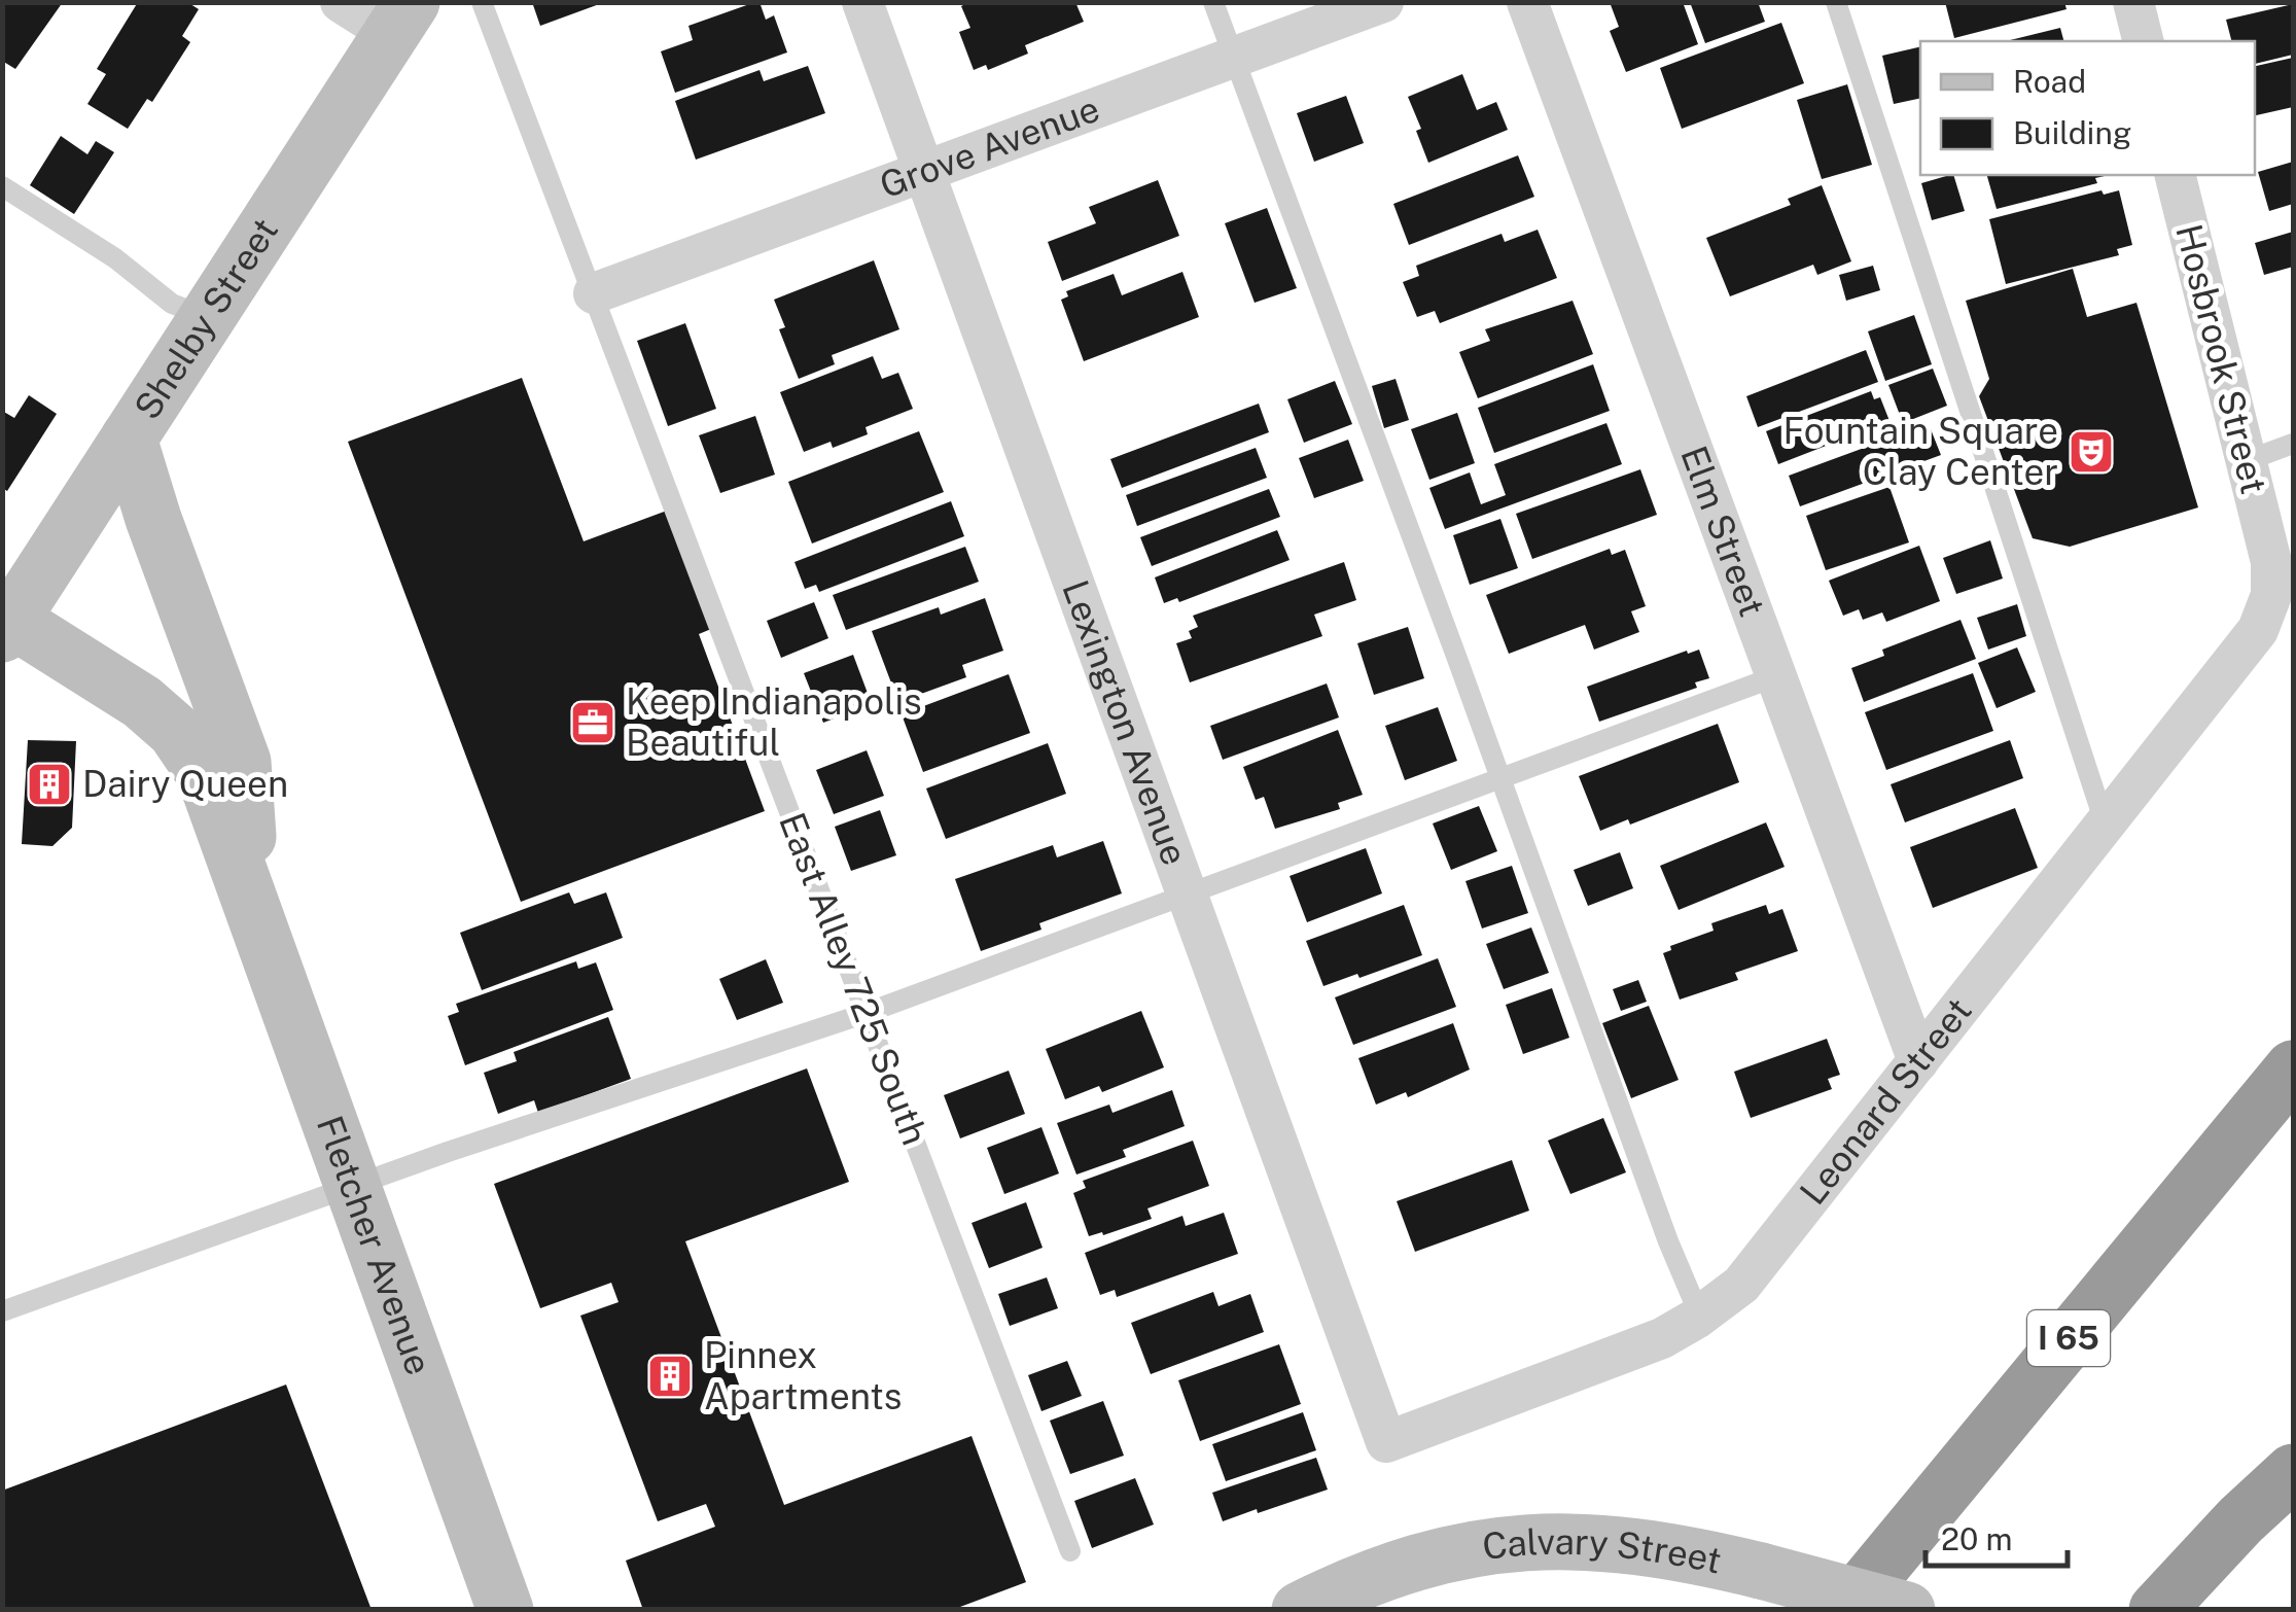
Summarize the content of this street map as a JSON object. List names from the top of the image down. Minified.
{"streets":{"highway":["I 65"],"main road":["Shelby Street","Fletcher Avenue","Calvary Street"],"street":["Grove Avenue","Hosbrook Street","Elm Street","Lexington Avenue","Leonard Street"],"lane":["East Alley 725 South"]},"crossings":[["Grove Avenue","Lexington Avenue"],["Grove Avenue","East Alley 725 South"],["Shelby Street","Fletcher Avenue"],["Hosbrook Street","Leonard Street"],["Elm Street","Leonard Street"],["Lexington Avenue","Leonard Street"]],"places":{"theatre":["Fountain Square Clay Center"],"office":["Keep Indianapolis Beautiful"],"building":["Dairy Queen","Pinnex Apartments"]},"legend":["Road","Building"],"scale_bar":"20 m"}
